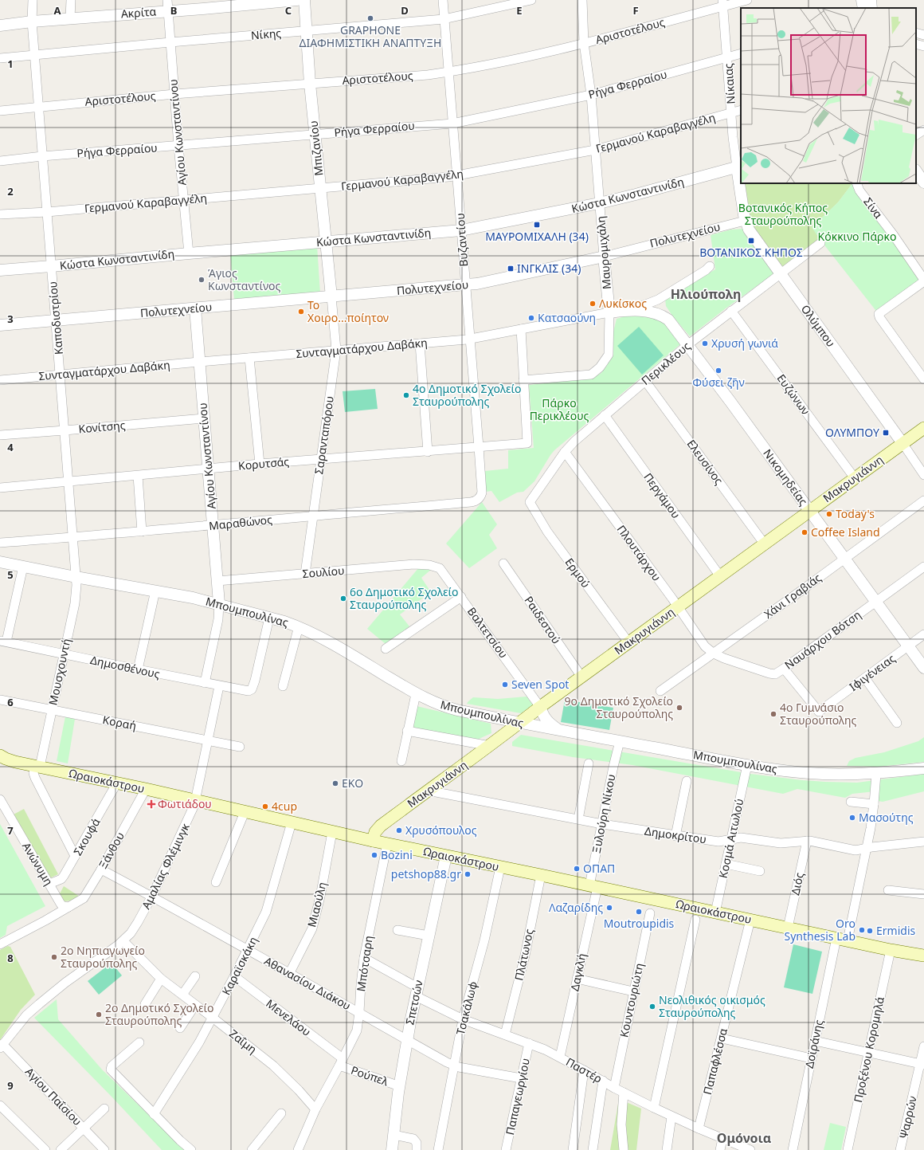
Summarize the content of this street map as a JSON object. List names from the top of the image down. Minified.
{"streets":{"main road":["Μακρυγιάννη","Ωραιοκάστρου"],"street":["Ακρίτα","Αριστοτέλους","Νίκης","Νίκαιας","Ρήγα Φερραίου","Αγίου Κωνσταντίνου","Γερμανού Καραβαγγέλη","Μπιζανίου","Κώστα Κωνσταντινίδη","Σίνα","Πολυτεχνείου","Βυζαντίου","Μαυρομιχάλη","Καποδιστρίου","Ολύμπου","Συνταγματάρχου Δαβάκη","Περικλέους","Ευζώνων","Κονίτσης","Σαρανταπόρου","Ελευσίνος","Κορυτσάς","Νικομηδείας","Περγάμου","Μαραθώνος","Πλουτάρχου","Σουλίου","Ερμού","Χάνι Γραβιάς","Μπουμπουλίνας","Ραιδεστού","Βαλτετσίου","Ναυάρχου Βότση","Δημοσθένους","Μουσχουντή","Ιφιγένειας","Κοραή","Ξυλούρη Νίκου","Δημοκρίτου","Σκουφά","Κοσμά Αιτωλού","Ξάνθου","Ανώνυμη","Αμαλίας Φλέμινγκ","Διός","Μιαούλη","Πλάτωνος","Μπότσαρη","Καραϊσκάκη","Δαγκλή","Αθανασίου Διάκου","Κουντουριώτη","Σπετσών","Τσακάλωφ","Μενελάου","Ζαΐμη","Δοϊράνης","Προξένου Κορομηλά","Παπαφλέσσα","Παστέρ","Ρούπελ","Αγίου Παΐσίου","Παπαγεωργίου","Ψαρρών"]},"crossings":[["Ακρίτα","Αγίου Κωνσταντίνου"],["Ακρίτα","Καποδιστρίου"],["Αριστοτέλους","Νίκαιας"],["Αριστοτέλους","Αγίου Κωνσταντίνου"],["Αριστοτέλους","Μπιζανίου"],["Αριστοτέλους","Βυζαντίου"],["Αριστοτέλους","Μαυρομιχάλη"],["Αριστοτέλους","Καποδιστρίου"],["Νίκης","Αγίου Κωνσταντίνου"],["Νίκης","Μπιζανίου"],["Νίκης","Βυζαντίου"],["Νίκης","Καποδιστρίου"],["Νίκαιας","Ρήγα Φερραίου"],["Νίκαιας","Γερμανού Καραβαγγέλη"],["Νίκαιας","Κώστα Κωνσταντινίδη"],["Νίκαιας","Ολύμπου"],["Ρήγα Φερραίου","Αγίου Κωνσταντίνου"],["Ρήγα Φερραίου","Μπιζανίου"],["Ρήγα Φερραίου","Βυζαντίου"],["Ρήγα Φερραίου","Μαυρομιχάλη"],["Ρήγα Φερραίου","Καποδιστρίου"],["Αγίου Κωνσταντίνου","Γερμανού Καραβαγγέλη"],["Αγίου Κωνσταντίνου","Κώστα Κωνσταντινίδη"],["Αγίου Κωνσταντίνου","Πολυτεχνείου"],["Αγίου Κωνσταντίνου","Συνταγματάρχου Δαβάκη"],["Αγίου Κωνσταντίνου","Κονίτσης"],["Αγίου Κωνσταντίνου","Κορυτσάς"],["Αγίου Κωνσταντίνου","Μαραθώνος"],["Αγίου Κωνσταντίνου","Σουλίου"],["Αγίου Κωνσταντίνου","Μπουμπουλίνας"],["Γερμανού Καραβαγγέλη","Μπιζανίου"],["Γερμανού Καραβαγγέλη","Βυζαντίου"],["Γερμανού Καραβαγγέλη","Μαυρομιχάλη"],["Γερμανού Καραβαγγέλη","Καποδιστρίου"],["Μπιζανίου","Κώστα Κωνσταντινίδη"],["Μπιζανίου","Πολυτεχνείου"],["Μπιζανίου","Σαρανταπόρου"],["Κώστα Κωνσταντινίδη","Βυζαντίου"],["Κώστα Κωνσταντινίδη","Μαυρομιχάλη"],["Κώστα Κωνσταντινίδη","Καποδιστρίου"],["Κώστα Κωνσταντινίδη","Ολύμπου"],["Πολυτεχνείου","Βυζαντίου"],["Πολυτεχνείου","Μαυρομιχάλη"],["Πολυτεχνείου","Καποδιστρίου"],["Πολυτεχνείου","Ολύμπου"],["Πολυτεχνείου","Σαρανταπόρου"],["Βυζαντίου","Συνταγματάρχου Δαβάκη"],["Βυζαντίου","Κορυτσάς"],["Βυζαντίου","Μαραθώνος"],["Μαυρομιχάλη","Συνταγματάρχου Δαβάκη"],["Μαυρομιχάλη","Κορυτσάς"],["Καποδιστρίου","Συνταγματάρχου Δαβάκη"],["Καποδιστρίου","Κονίτσης"],["Καποδιστρίου","Κορυτσάς"],["Καποδιστρίου","Μαραθώνος"],["Καποδιστρίου","Μπουμπουλίνας"],["Καποδιστρίου","Μουσχουντή"],["Ολύμπου","Περικλέους"],["Ολύμπου","Μακρυγιάννη"],["Συνταγματάρχου Δαβάκη","Σαρανταπόρου"],["Συνταγματάρχου Δαβάκη","Νικομηδείας"],["Περικλέους","Ευζώνων"],["Περικλέους","Ελευσίνος"],["Περικλέους","Νικομηδείας"],["Περικλέους","Περγάμου"],["Περικλέους","Πλουτάρχου"],["Περικλέους","Ερμού"],["Ευζώνων","Μακρυγιάννη"],["Σαρανταπόρου","Κορυτσάς"],["Σαρανταπόρου","Μαραθώνος"],["Σαρανταπόρου","Σουλίου"],["Ελευσίνος","Μακρυγιάννη"],["Νικομηδείας","Μακρυγιάννη"],["Νικομηδείας","Χάνι Γραβιάς"],["Νικομηδείας","Ναυάρχου Βότση"],["Νικομηδείας","Ιφιγένειας"],["Μακρυγιάννη","Περγάμου"],["Μακρυγιάννη","Πλουτάρχου"],["Μακρυγιάννη","Ερμού"],["Μακρυγιάννη","Μπουμπουλίνας"],["Μακρυγιάννη","Ραιδεστού"],["Μακρυγιάννη","Βαλτετσίου"],["Μακρυγιάννη","Ωραιοκάστρου"],["Μακρυγιάννη","Δημοκρίτου"],["Πλουτάρχου","Χάνι Γραβιάς"],["Πλουτάρχου","Ναυάρχου Βότση"],["Σουλίου","Βαλτετσίου"],["Χάνι Γραβιάς","Ναυάρχου Βότση"],["Μπουμπουλίνας","Δημοσθένους"],["Μπουμπουλίνας","Μουσχουντή"],["Μπουμπουλίνας","Ξυλούρη Νίκου"],["Μπουμπουλίνας","Κοσμά Αιτωλού"],["Ναυάρχου Βότση","Ιφιγένειας"],["Δημοσθένους","Μουσχουντή"],["Δημοσθένους","Αμαλίας Φλέμινγκ"],["Μουσχουντή","Κοραή"],["Μουσχουντή","Ωραιοκάστρου"],["Μουσχουντή","Σκουφά"],["Κοραή","Αμαλίας Φλέμινγκ"],["Ωραιοκάστρου","Ξυλούρη Νίκου"],["Ωραιοκάστρου","Σκουφά"],["Ωραιοκάστρου","Κοσμά Αιτωλού"],["Ωραιοκάστρου","Ξάνθου"],["Ωραιοκάστρου","Αμαλίας Φλέμινγκ"],["Ωραιοκάστρου","Διός"],["Ωραιοκάστρου","Μιαούλη"],["Ωραιοκάστρου","Πλάτωνος"],["Ωραιοκάστρου","Μπότσαρη"],["Ωραιοκάστρου","Καραϊσκάκη"],["Ωραιοκάστρου","Δαγκλή"],["Ωραιοκάστρου","Σπετσών"],["Ωραιοκάστρου","Τσακάλωφ"],["Ωραιοκάστρου","Δοϊράνης"],["Ωραιοκάστρου","Προξένου Κορομηλά"],["Ωραιοκάστρου","Παπαφλέσσα"],["Ξυλούρη Νίκου","Δημοκρίτου"],["Ξυλούρη Νίκου","Δαγκλή"],["Δημοκρίτου","Κοσμά Αιτωλού"],["Δημοκρίτου","Διός"],["Σκουφά","Ανώνυμη"],["Ξάνθου","Ανώνυμη"],["Ξάνθου","Αθανασίου Διάκου"],["Αμαλίας Φλέμινγκ","Αθανασίου Διάκου"],["Αμαλίας Φλέμινγκ","Ζαΐμη"],["Αμαλίας Φλέμινγκ","Αγίου Παΐσίου"],["Μιαούλη","Αθανασίου Διάκου"],["Πλάτωνος","Παστέρ"],["Μπότσαρη","Αθανασίου Διάκου"],["Μπότσαρη","Μενελάου"],["Μπότσαρη","Ζαΐμη"],["Μπότσαρη","Παστέρ"],["Μπότσαρη","Ρούπελ"],["Καραϊσκάκη","Αθανασίου Διάκου"],["Καραϊσκάκη","Μενελάου"],["Καραϊσκάκη","Ζαΐμη"],["Δαγκλή","Παστέρ"],["Αθανασίου Διάκου","Σπετσών"],["Αθανασίου Διάκου","Τσακάλωφ"],["Αθανασίου Διάκου","Παπαγεωργίου"],["Κουντουριώτη","Παστέρ"],["Σπετσών","Παστέρ"],["Σπετσών","Ρούπελ"],["Τσακάλωφ","Παστέρ"],["Μενελάου","Ρούπελ"],["Παπαφλέσσα","Παστέρ"],["Παστέρ","Παπαγεωργίου"]],"districts":["Ηλιούπολη","Ομόνοια"],"parks":["Βοτανικός Κήπος Σταυρούπολης","Κόκκινο Πάρκο","Πάρκο Περικλέους"],"places":{"other":["GRAPHONE ΔΙΑΦΗΜΙΣΤΙΚΗ ΑΝΑΠΤΥΞΗ","Άγιος Κωνσταντίνος","Λυκίσκος","Το Χοιρο...ποίητον","Κατσαούνη","Χρυσή γωνιά","Φύσει ζῆν","4ο Δημοτικό Σχολείο Σταυρούπολης","Today's","Coffee Island","6ο Δημοτικό Σχολείο Σταυρούπολης","Seven Spot","9ο Δημοτικό Σχολείο Σταυρούπολης","4ο Γυμνάσιο Σταυρούπολης","EKO","4cup","Μασούτης","Χρυσόπουλος","Bozini","ΟΠΑΠ","petshop88.gr","Λαζαρίδης","Moutroupidis","Oro Synthesis Lab","Ermidis","2ο Νηπιαγωγείο Σταυρούπολης","Νεολιθικός οικισμός Σταυρούπολης","2ο Δημοτικό Σχολείο Σταυρούπολης"],"transit":["ΜΑΥΡΟΜΙΧΑΛΗ (34)","ΒΟΤΑΝΙΚΟΣ ΚΗΠΟΣ","ΙΝΓΚΛΙΣ (34)","ΟΛΥΜΠΟΥ"],"health":["Φωτιάδου"]},"grid":{"columns":["A","B","C","D","E","F"],"rows":["1","2","3","4","5","6","7","8","9"]}}
